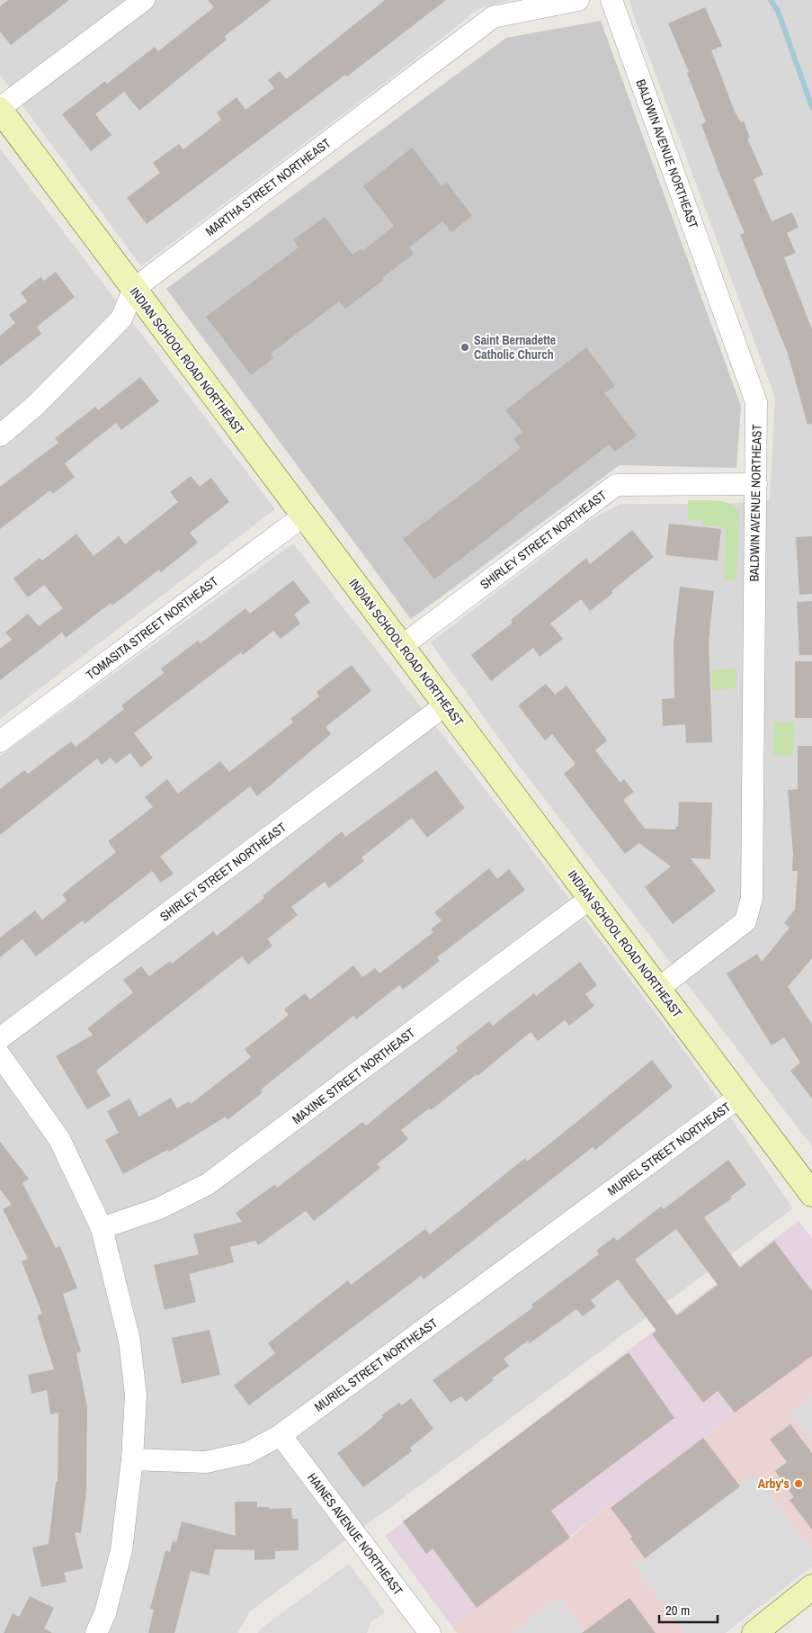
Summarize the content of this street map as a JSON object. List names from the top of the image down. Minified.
{"streets":{"street":["BALDWIN AVENUE NORTHEAST","MARTHA STREET NORTHEAST","INDIAN SCHOOL ROAD NORTHEAST","SHIRLEY STREET NORTHEAST","TOMASITA STREET NORTHEAST","MAXINE STREET NORTHEAST","MURIEL STREET NORTHEAST","HAINES AVENUE NORTHEAST"]},"crossings":[["BALDWIN AVENUE NORTHEAST","INDIAN SCHOOL ROAD NORTHEAST"],["BALDWIN AVENUE NORTHEAST","SHIRLEY STREET NORTHEAST"],["MARTHA STREET NORTHEAST","INDIAN SCHOOL ROAD NORTHEAST"],["INDIAN SCHOOL ROAD NORTHEAST","SHIRLEY STREET NORTHEAST"],["INDIAN SCHOOL ROAD NORTHEAST","TOMASITA STREET NORTHEAST"],["INDIAN SCHOOL ROAD NORTHEAST","MAXINE STREET NORTHEAST"],["INDIAN SCHOOL ROAD NORTHEAST","MURIEL STREET NORTHEAST"],["MURIEL STREET NORTHEAST","HAINES AVENUE NORTHEAST"]],"places":["Saint Bernadette Catholic Church","Arby's"],"scale_bar":"20 m"}
